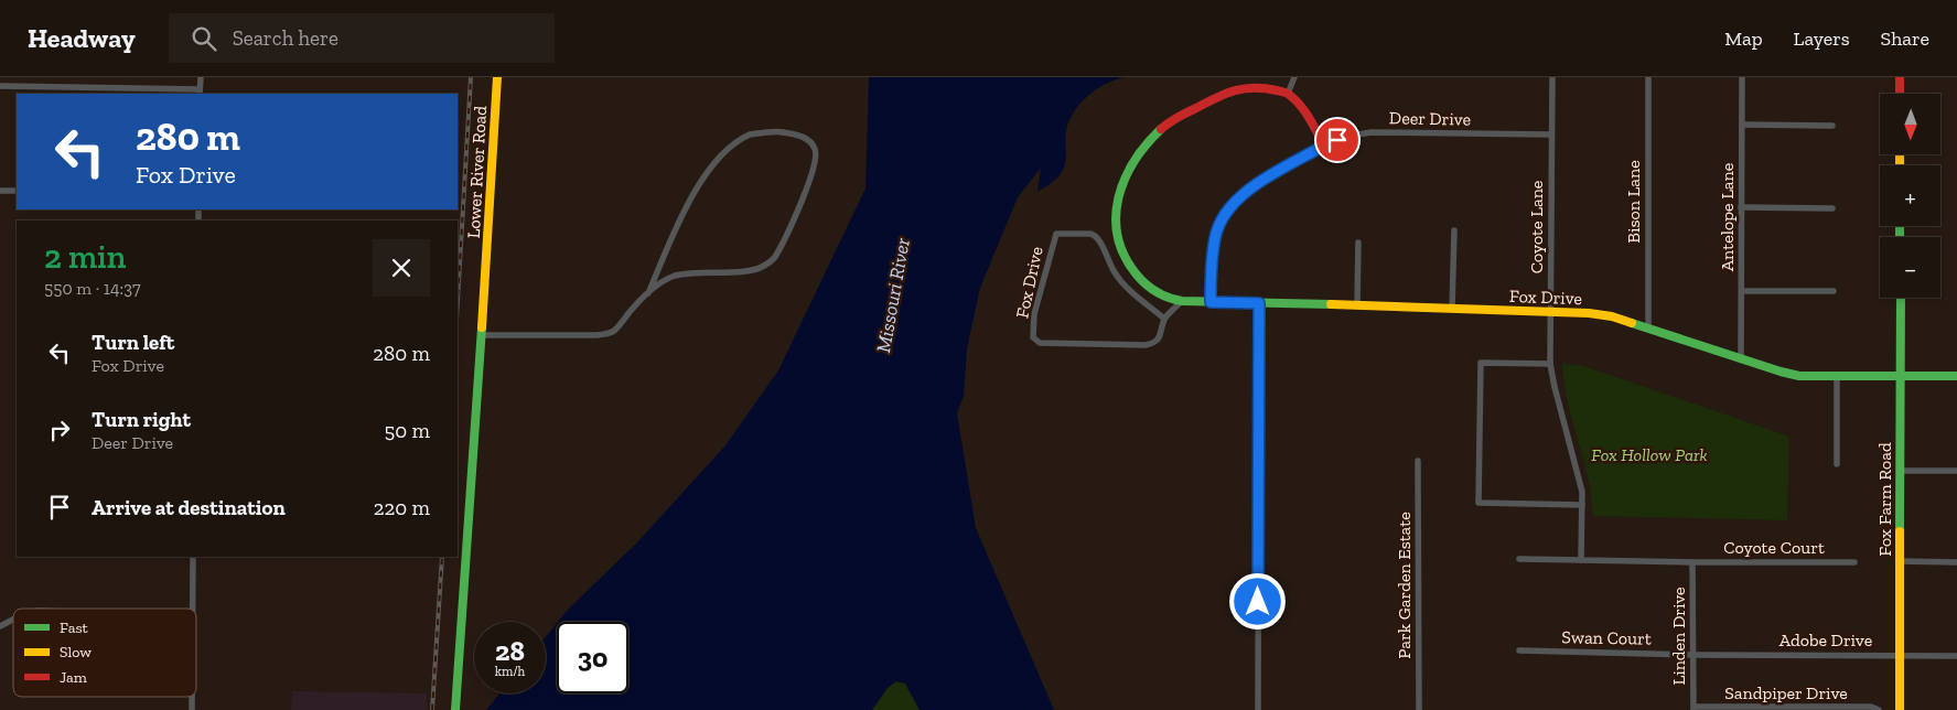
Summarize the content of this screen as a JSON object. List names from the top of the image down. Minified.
{"streets":{"street":["Deer Drive","Lower River Road","Bison Lane","Antelope Lane","Coyote Lane","Fox Drive","Fox Farm Road","Coyote Court","Park Garden Estate","Linden Drive","Swan Court","Adobe Drive","Sandpiper Drive"]},"crossings":[["Deer Drive","Coyote Lane"],["Deer Drive","Fox Drive"],["Bison Lane","Fox Drive"],["Antelope Lane","Fox Drive"],["Coyote Lane","Fox Drive"],["Fox Drive","Fox Farm Road"],["Fox Farm Road","Adobe Drive"],["Coyote Court","Linden Drive"],["Linden Drive","Swan Court"],["Linden Drive","Adobe Drive"],["Linden Drive","Sandpiper Drive"],["Swan Court","Adobe Drive"]],"water":["Missouri River"],"parks":["Fox Hollow Park"],"legend":["Fast","Slow","Jam"],"north":"bottom","page":{"header":"Headway","search":"Search here","nav":["Map","Layers","Share"],"map_buttons":["+","−"],"turn":["280 m","Fox Drive"],"heading":["2 min","550 m · 14:37"],"list":[{"name":"Turn left","note":"Fox Drive","value":"280 m"},{"name":"Turn right","note":"Deer Drive","value":"50 m"},{"name":"Arrive at destination","value":"220 m"}],"speed":"28 km/h","limit":"30"}}
